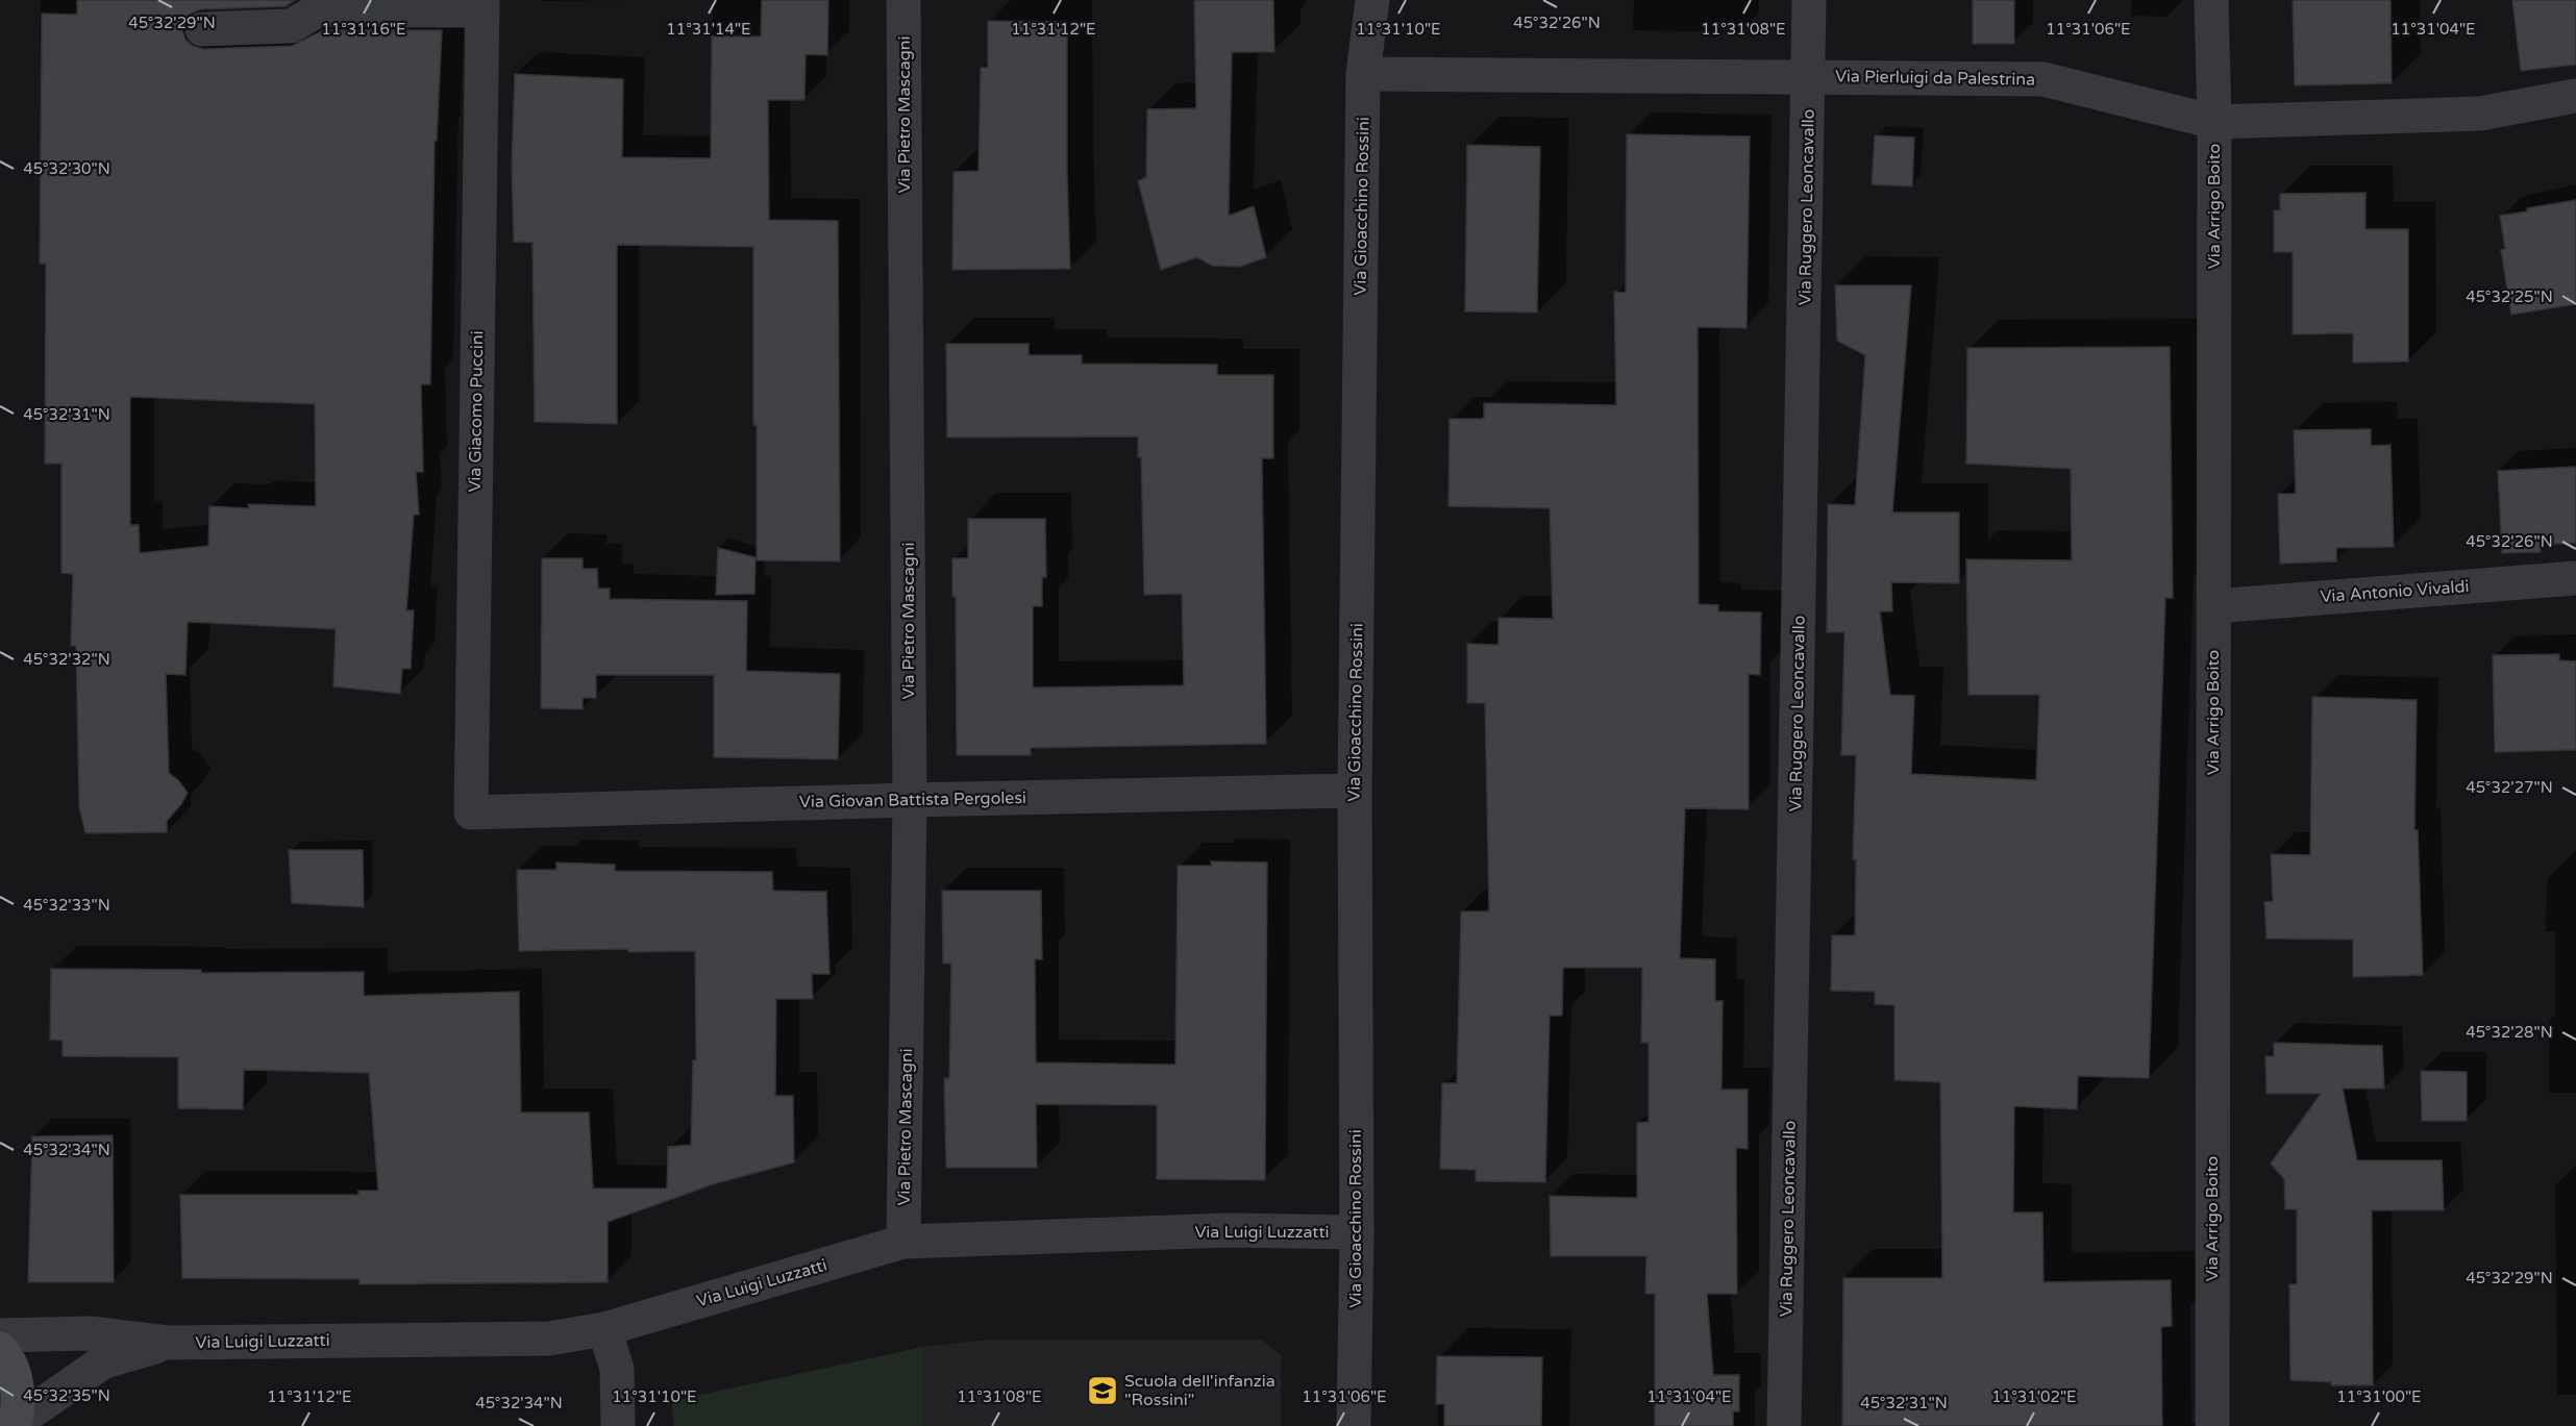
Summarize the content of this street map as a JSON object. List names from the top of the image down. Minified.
{"streets":{"street":["Via Pierluigi da Palestrina","Via Pietro Mascagni","Via Gioacchino Rossini","Via Arrigo Boito","Via Ruggero Leoncavallo","Via Giacomo Puccini","Via Antonio Vivaldi","Via Giovan Battista Pergolesi","Via Luigi Luzzatti"]},"crossings":[["Via Pierluigi da Palestrina","Via Gioacchino Rossini"],["Via Pierluigi da Palestrina","Via Arrigo Boito"],["Via Pierluigi da Palestrina","Via Ruggero Leoncavallo"],["Via Pietro Mascagni","Via Giovan Battista Pergolesi"],["Via Pietro Mascagni","Via Luigi Luzzatti"],["Via Gioacchino Rossini","Via Giovan Battista Pergolesi"],["Via Gioacchino Rossini","Via Luigi Luzzatti"],["Via Arrigo Boito","Via Antonio Vivaldi"],["Via Giacomo Puccini","Via Giovan Battista Pergolesi"]],"places":{"school or university":["Scuola dell'infanzia \"Rossini\""]},"coordinates":["45°32'29\"N","45°32'26\"N","11°31'16\"E","11°31'14\"E","11°31'12\"E","11°31'10\"E","11°31'08\"E","11°31'06\"E","11°31'04\"E","45°32'30\"N","45°32'25\"N","45°32'31\"N","45°32'32\"N","45°32'27\"N","45°32'33\"N","45°32'28\"N","45°32'34\"N","45°32'35\"N","11°31'02\"E","11°31'00\"E"]}
